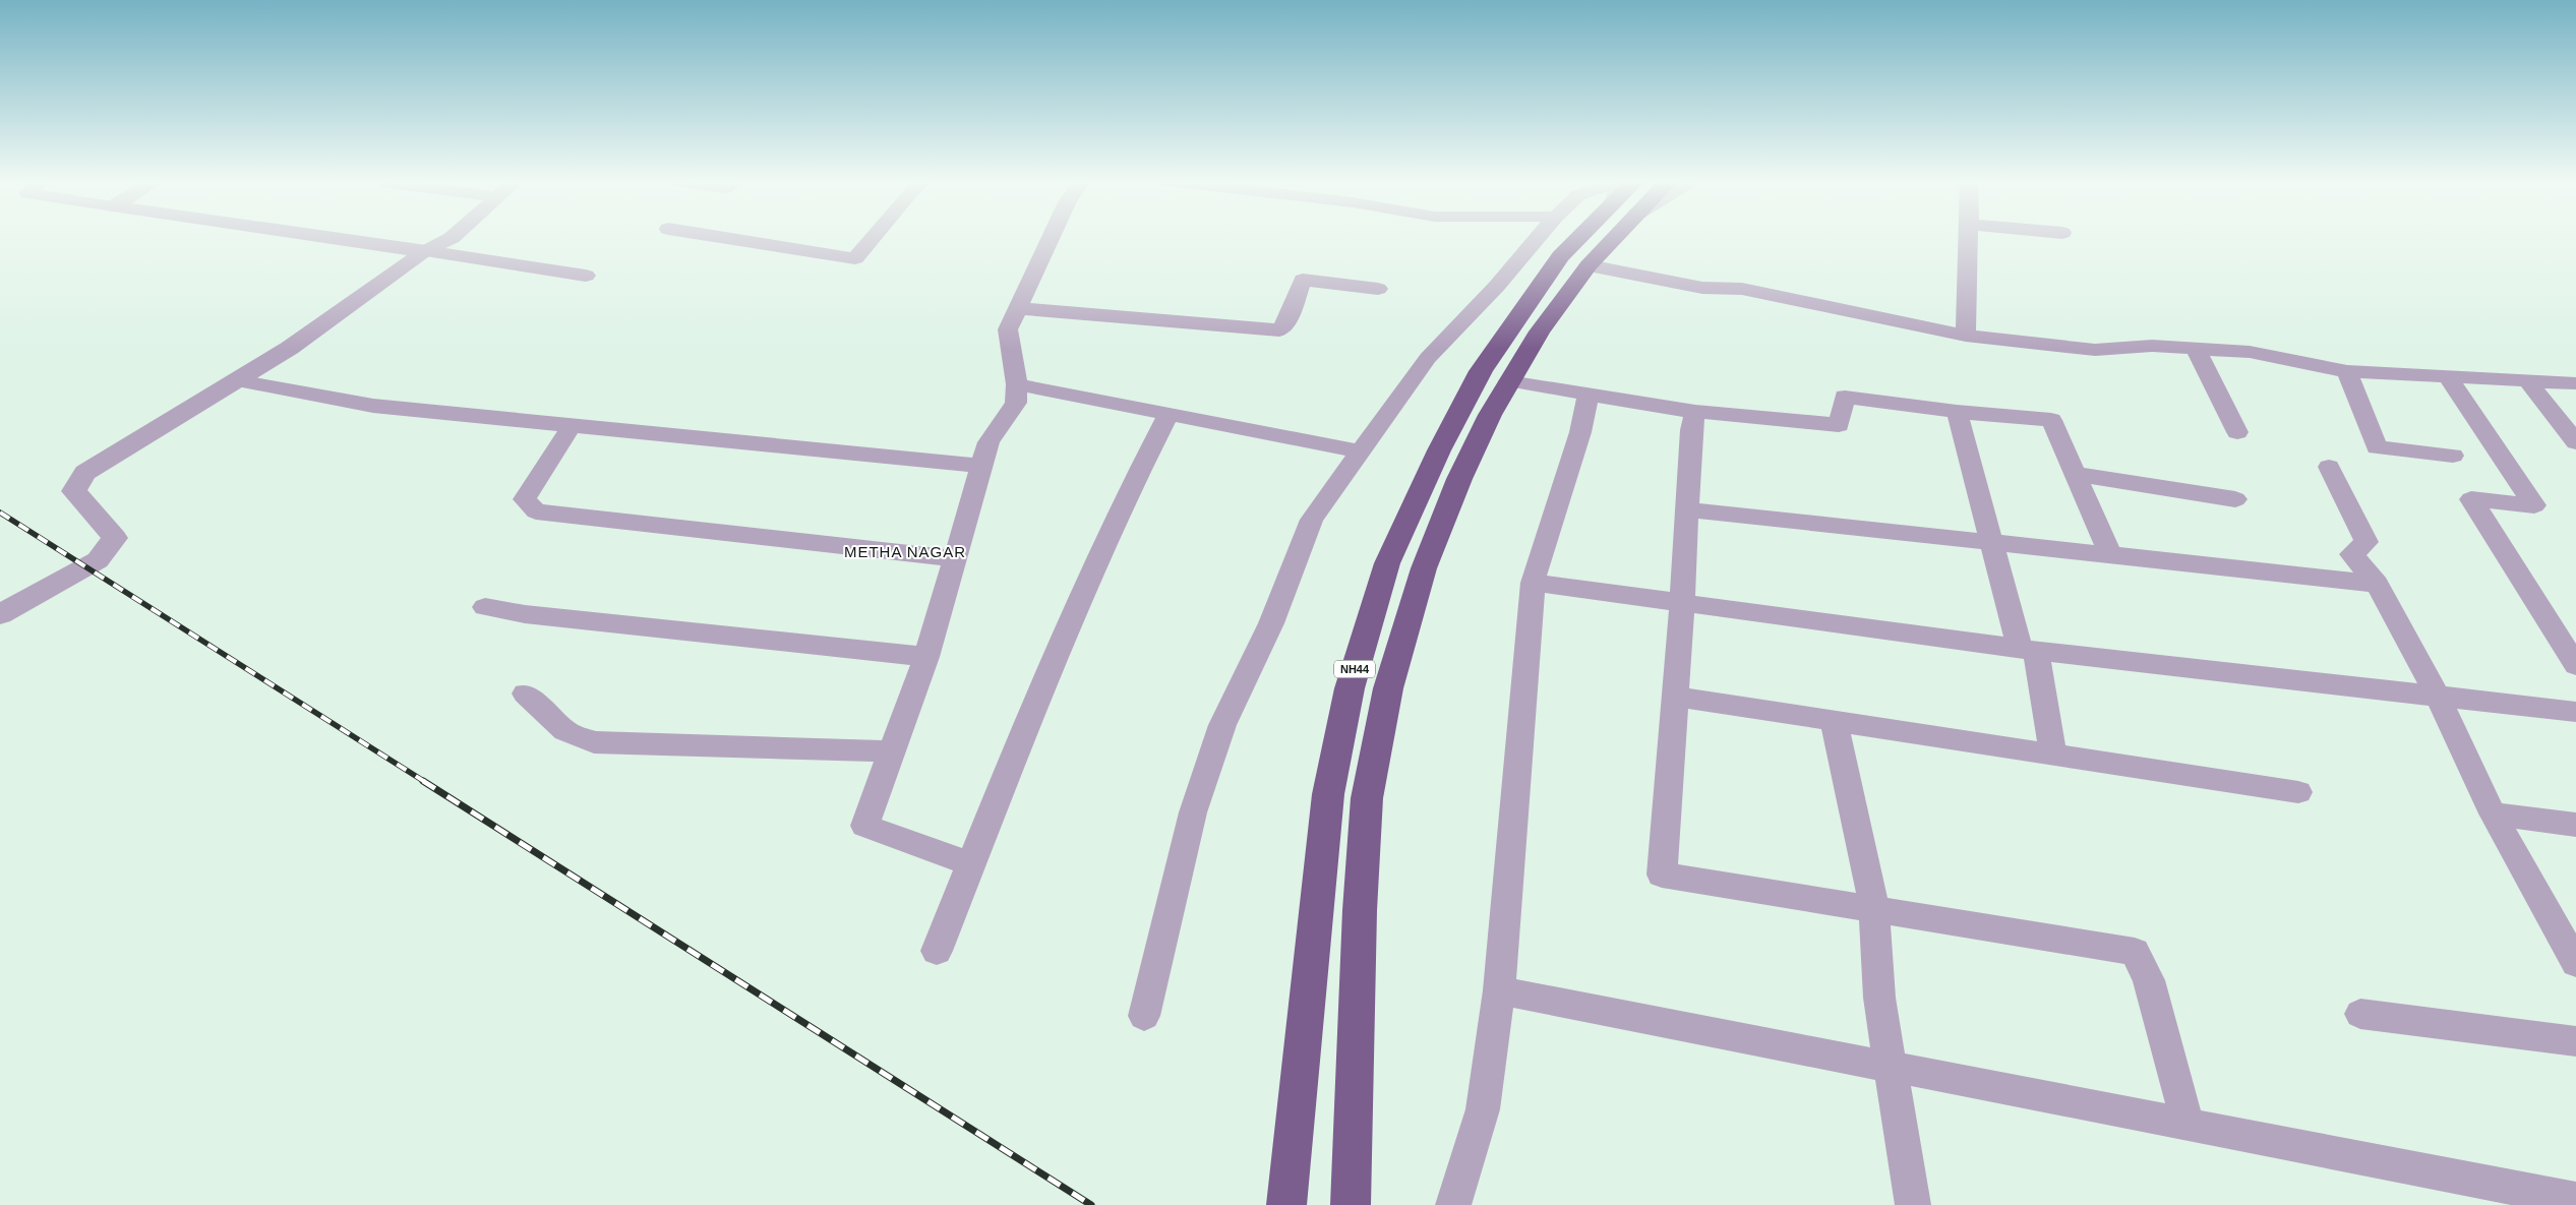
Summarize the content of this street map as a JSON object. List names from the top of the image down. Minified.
{"streets":{"highway":["NH44"]},"districts":["METHA NAGAR"]}
